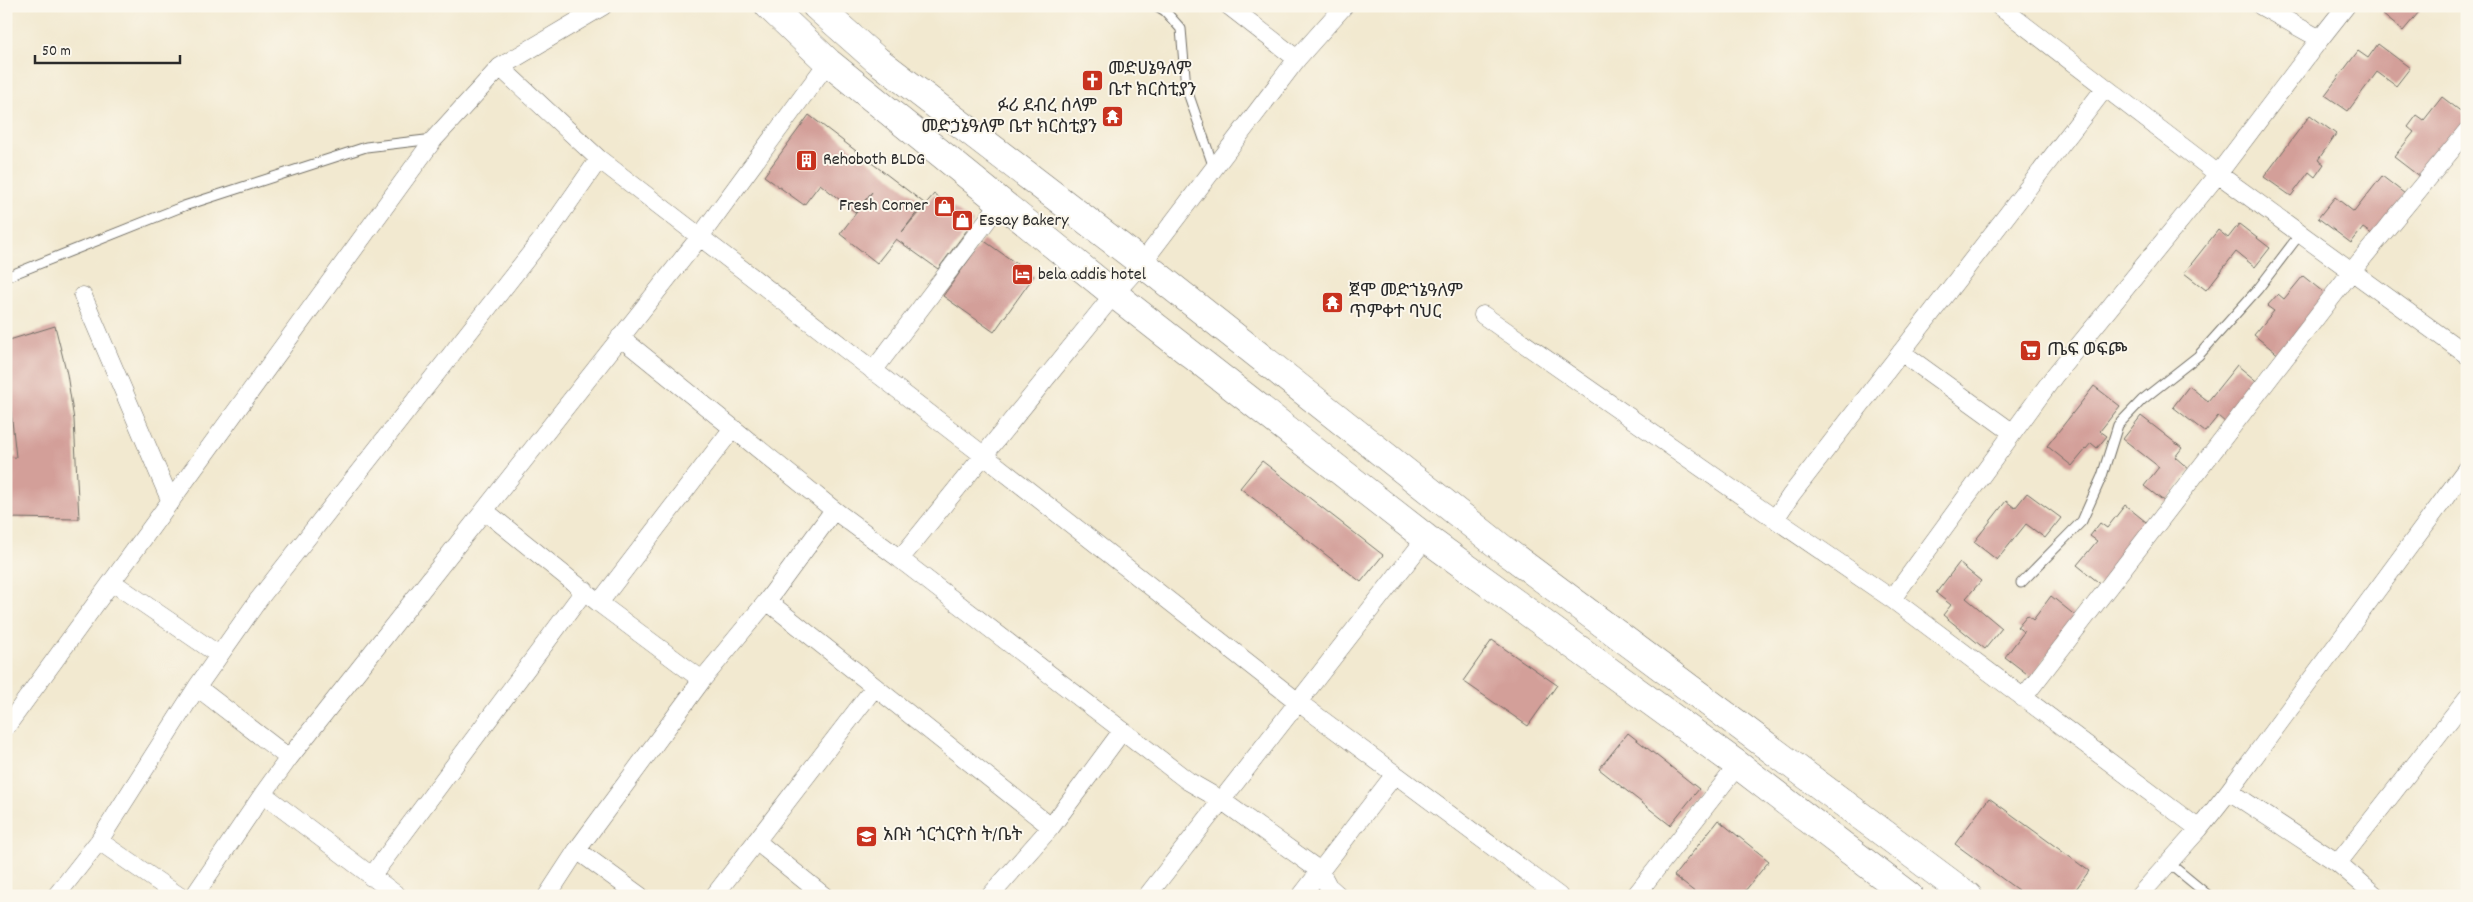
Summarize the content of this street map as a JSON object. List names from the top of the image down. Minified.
{"places":{"church":["መድሀኔዓለም ቤተ ክርስቲያን"],"temple":["ፉሪ ደብረ ሰላም መድኃኔዓለም ቤተ ክርስቲያን","ጀሞ መድኀኔዓለም ጥምቀተ ባህር"],"building":["Rehoboth BLDG"],"shop":["Fresh Corner","Essay Bakery"],"hotel":["bela addis hotel"],"supermarket":["ጤፍ ወፍጮ"],"school or university":["አቡነ ጎርጎርዮስ ት/ቤት"]},"scale_bar":"50 m"}
